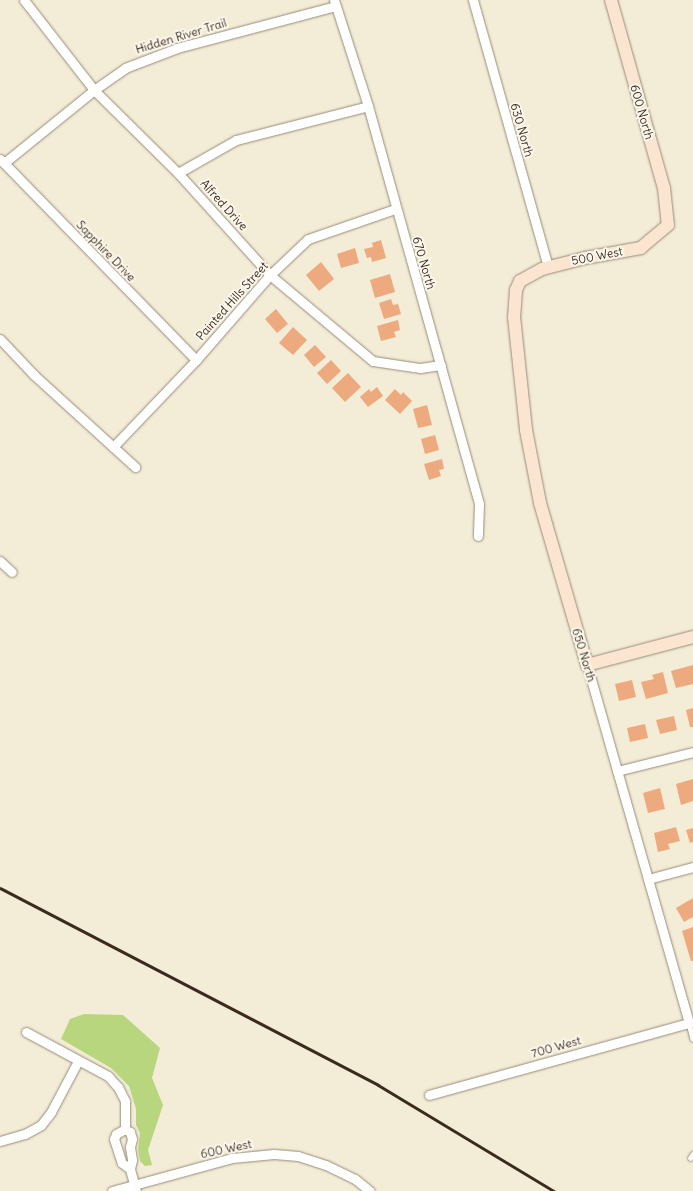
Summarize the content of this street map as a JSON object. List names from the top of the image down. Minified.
{"streets":{"street":["Hidden River Trail","600 North","630 North","Alfred Drive","Sapphire Drive","500 West","670 North","Painted Hills Street","650 North","700 West","600 West"]},"crossings":[["Hidden River Trail","Alfred Drive"],["Hidden River Trail","Sapphire Drive"],["Hidden River Trail","670 North"],["600 North","500 West"],["630 North","500 West"],["Alfred Drive","670 North"],["Alfred Drive","Painted Hills Street"],["Sapphire Drive","Painted Hills Street"],["500 West","650 North"],["670 North","Painted Hills Street"],["650 North","700 West"]]}
